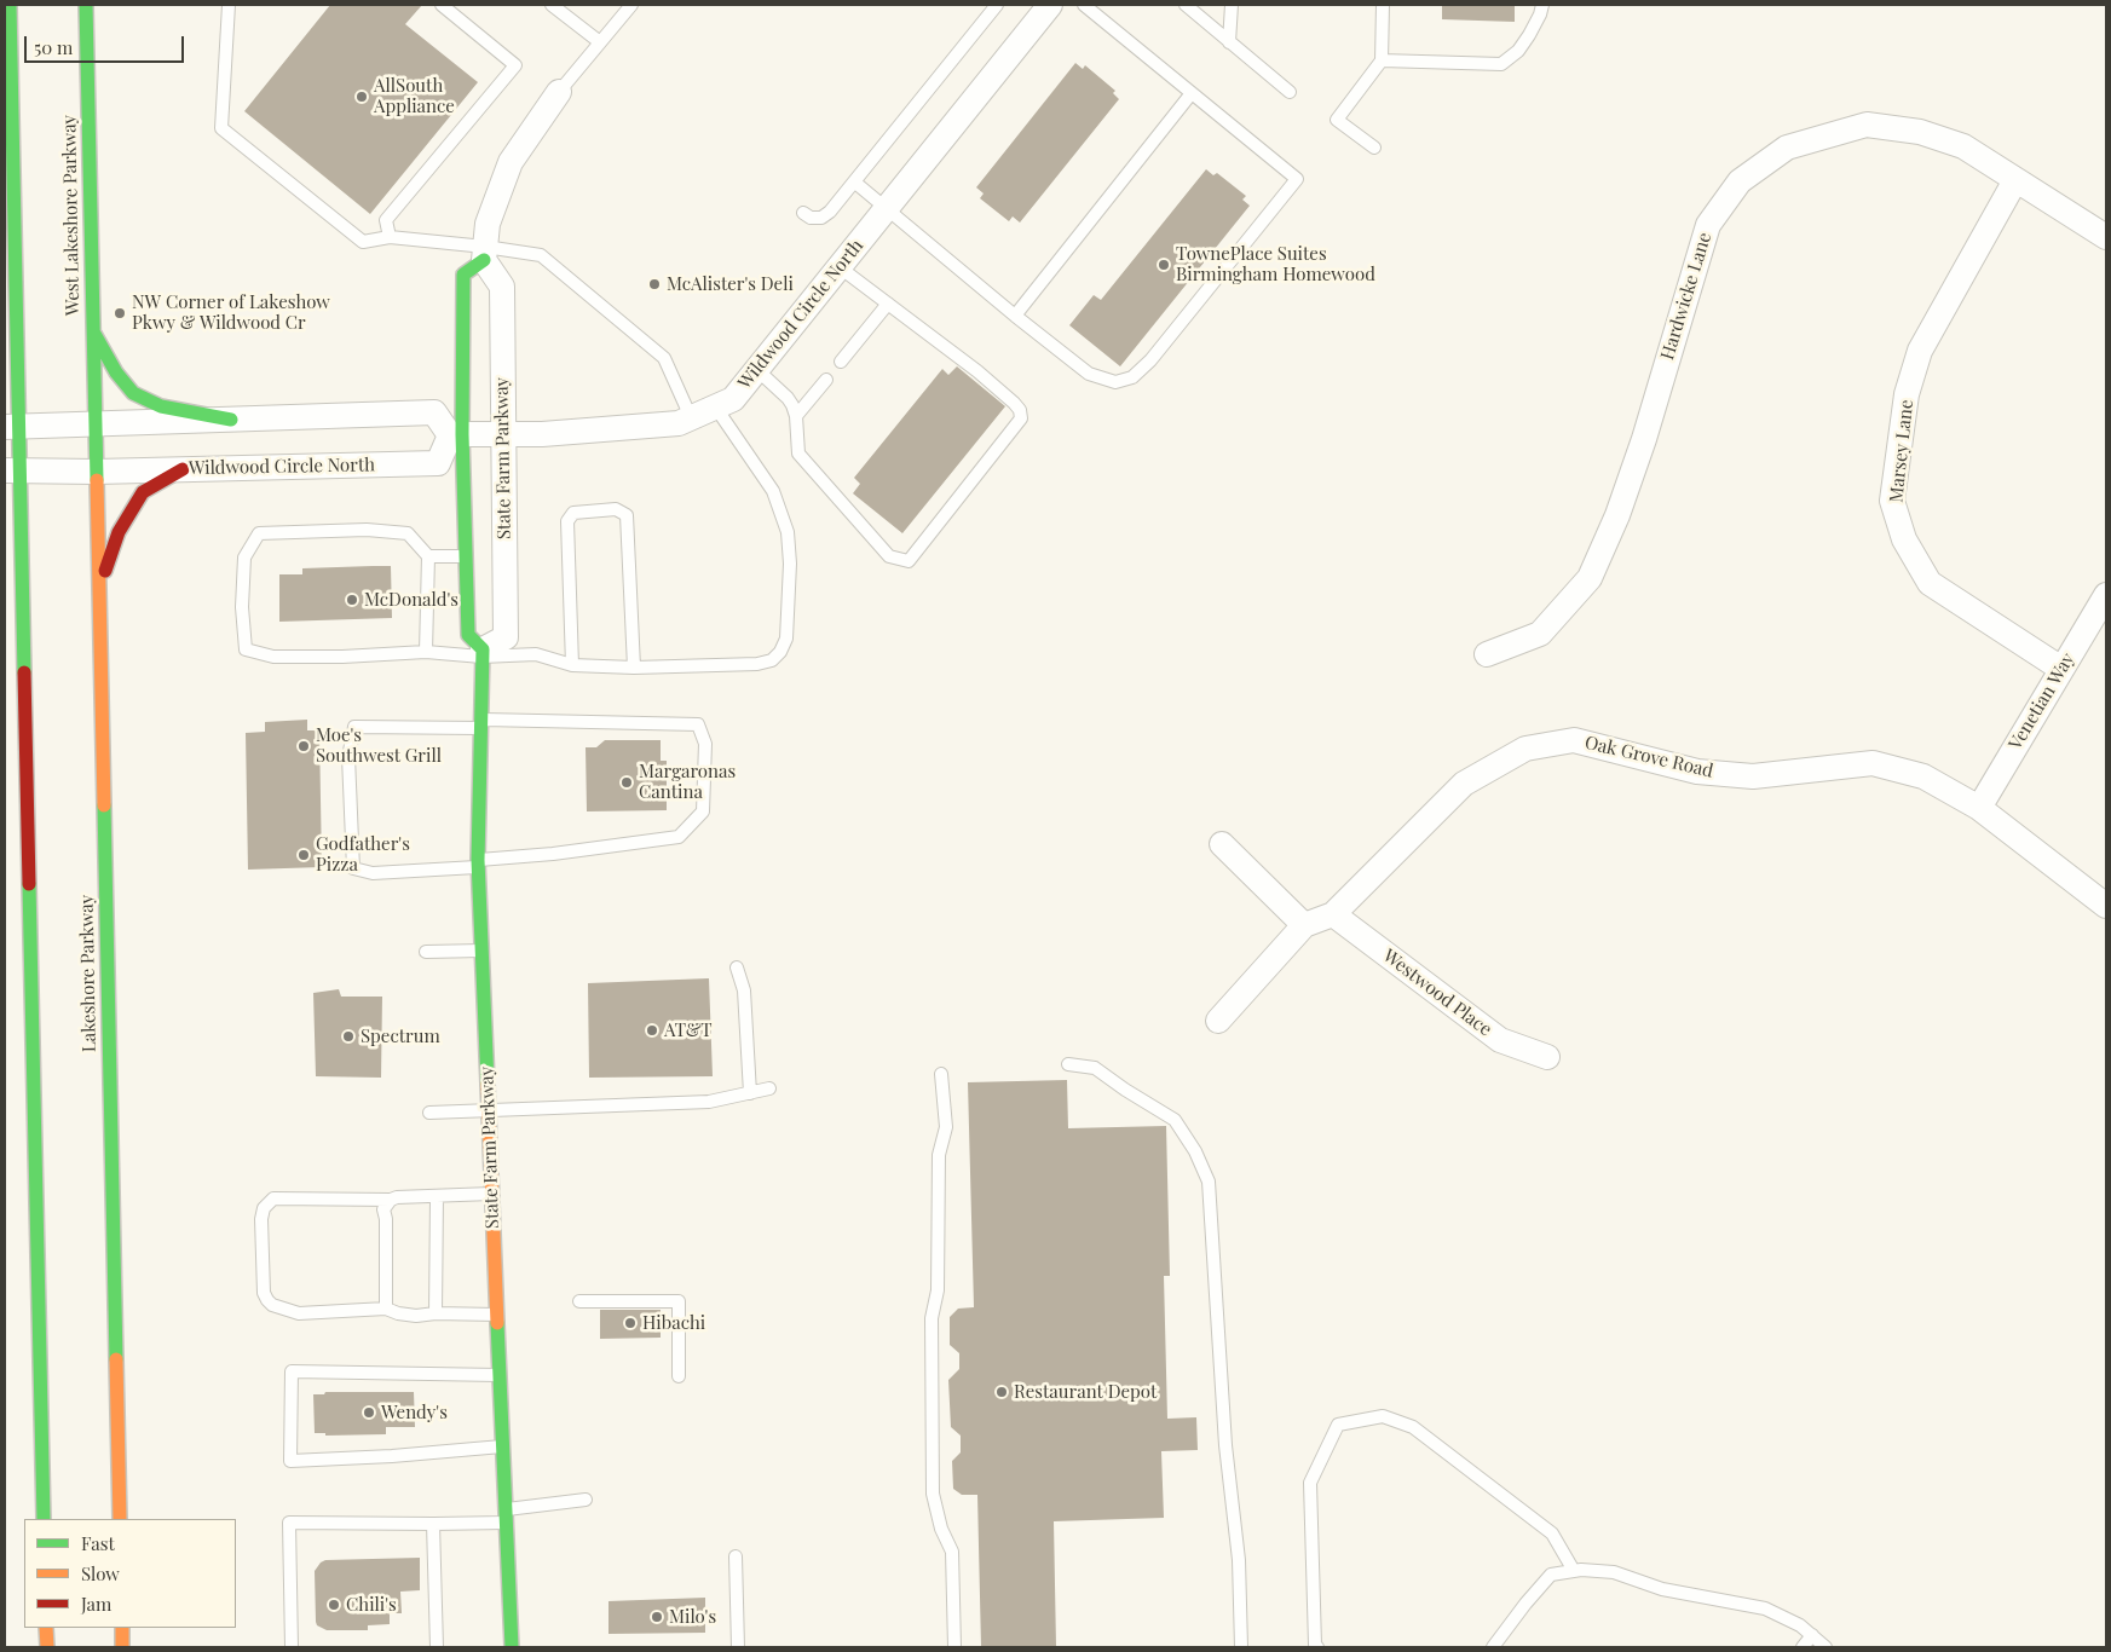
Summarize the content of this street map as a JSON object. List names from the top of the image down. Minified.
{"streets":{"main road":["West Lakeshore Parkway","State Farm Parkway","Lakeshore Parkway"],"street":["Hardwicke Lane","Wildwood Circle North","Marsey Lane","Venetian Way","Oak Grove Road","Westwood Place"]},"crossings":[["West Lakeshore Parkway","Lakeshore Parkway"],["Hardwicke Lane","Marsey Lane"],["Wildwood Circle North","State Farm Parkway"],["Wildwood Circle North","Lakeshore Parkway"],["Marsey Lane","Venetian Way"],["Venetian Way","Oak Grove Road"],["Oak Grove Road","Westwood Place"]],"places":["AllSouth Appliance","TownePlace Suites Birmingham Homewood","McAlister's Deli","NW Corner of Lakeshow Pkwy & Wildwood Cr","McDonald's","Moe's Southwest Grill","Margaronas Cantina","Godfather's Pizza","AT&T","Spectrum","Hibachi","Restaurant Depot","Wendy's","Chili's","Milo's"],"legend":["Fast","Slow","Jam"],"scale_bar":"50 m"}
